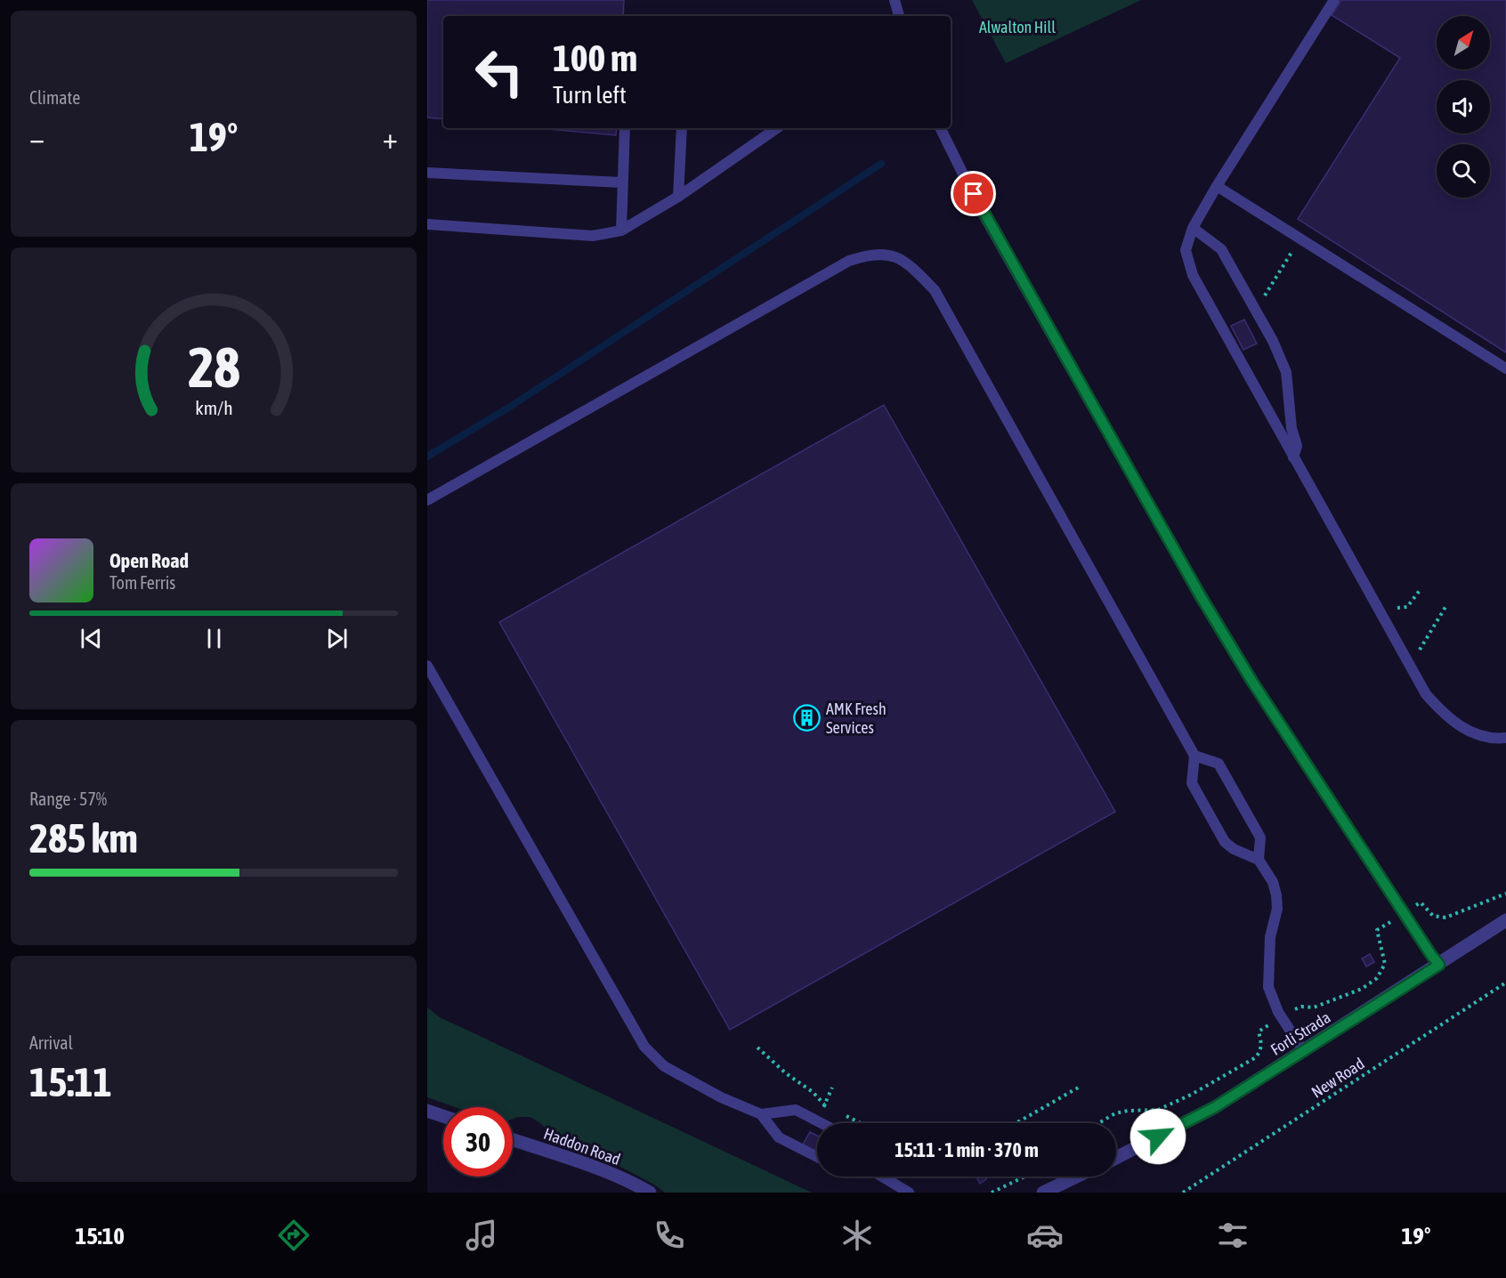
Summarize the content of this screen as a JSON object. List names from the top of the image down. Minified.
{"streets":{"street":["Forli Strada","Haddon Road"],"path":["New Road"]},"parks":["Alwalton Hill"],"places":{"building":["AMK Fresh Services"]},"north":"top right","page":{"tile":["Climate",["Range · 57%","285 km"],["Arrival","15:11"]],"turn":["100 m","Turn left"],"heat":["−","19°","+"],"song":["Open Road","Tom Ferris"],"limit":"30","trip":"15:11 · 1 min · 370 m","tabs":["15:10","19°"],"gauge":["28","km/h"]}}
